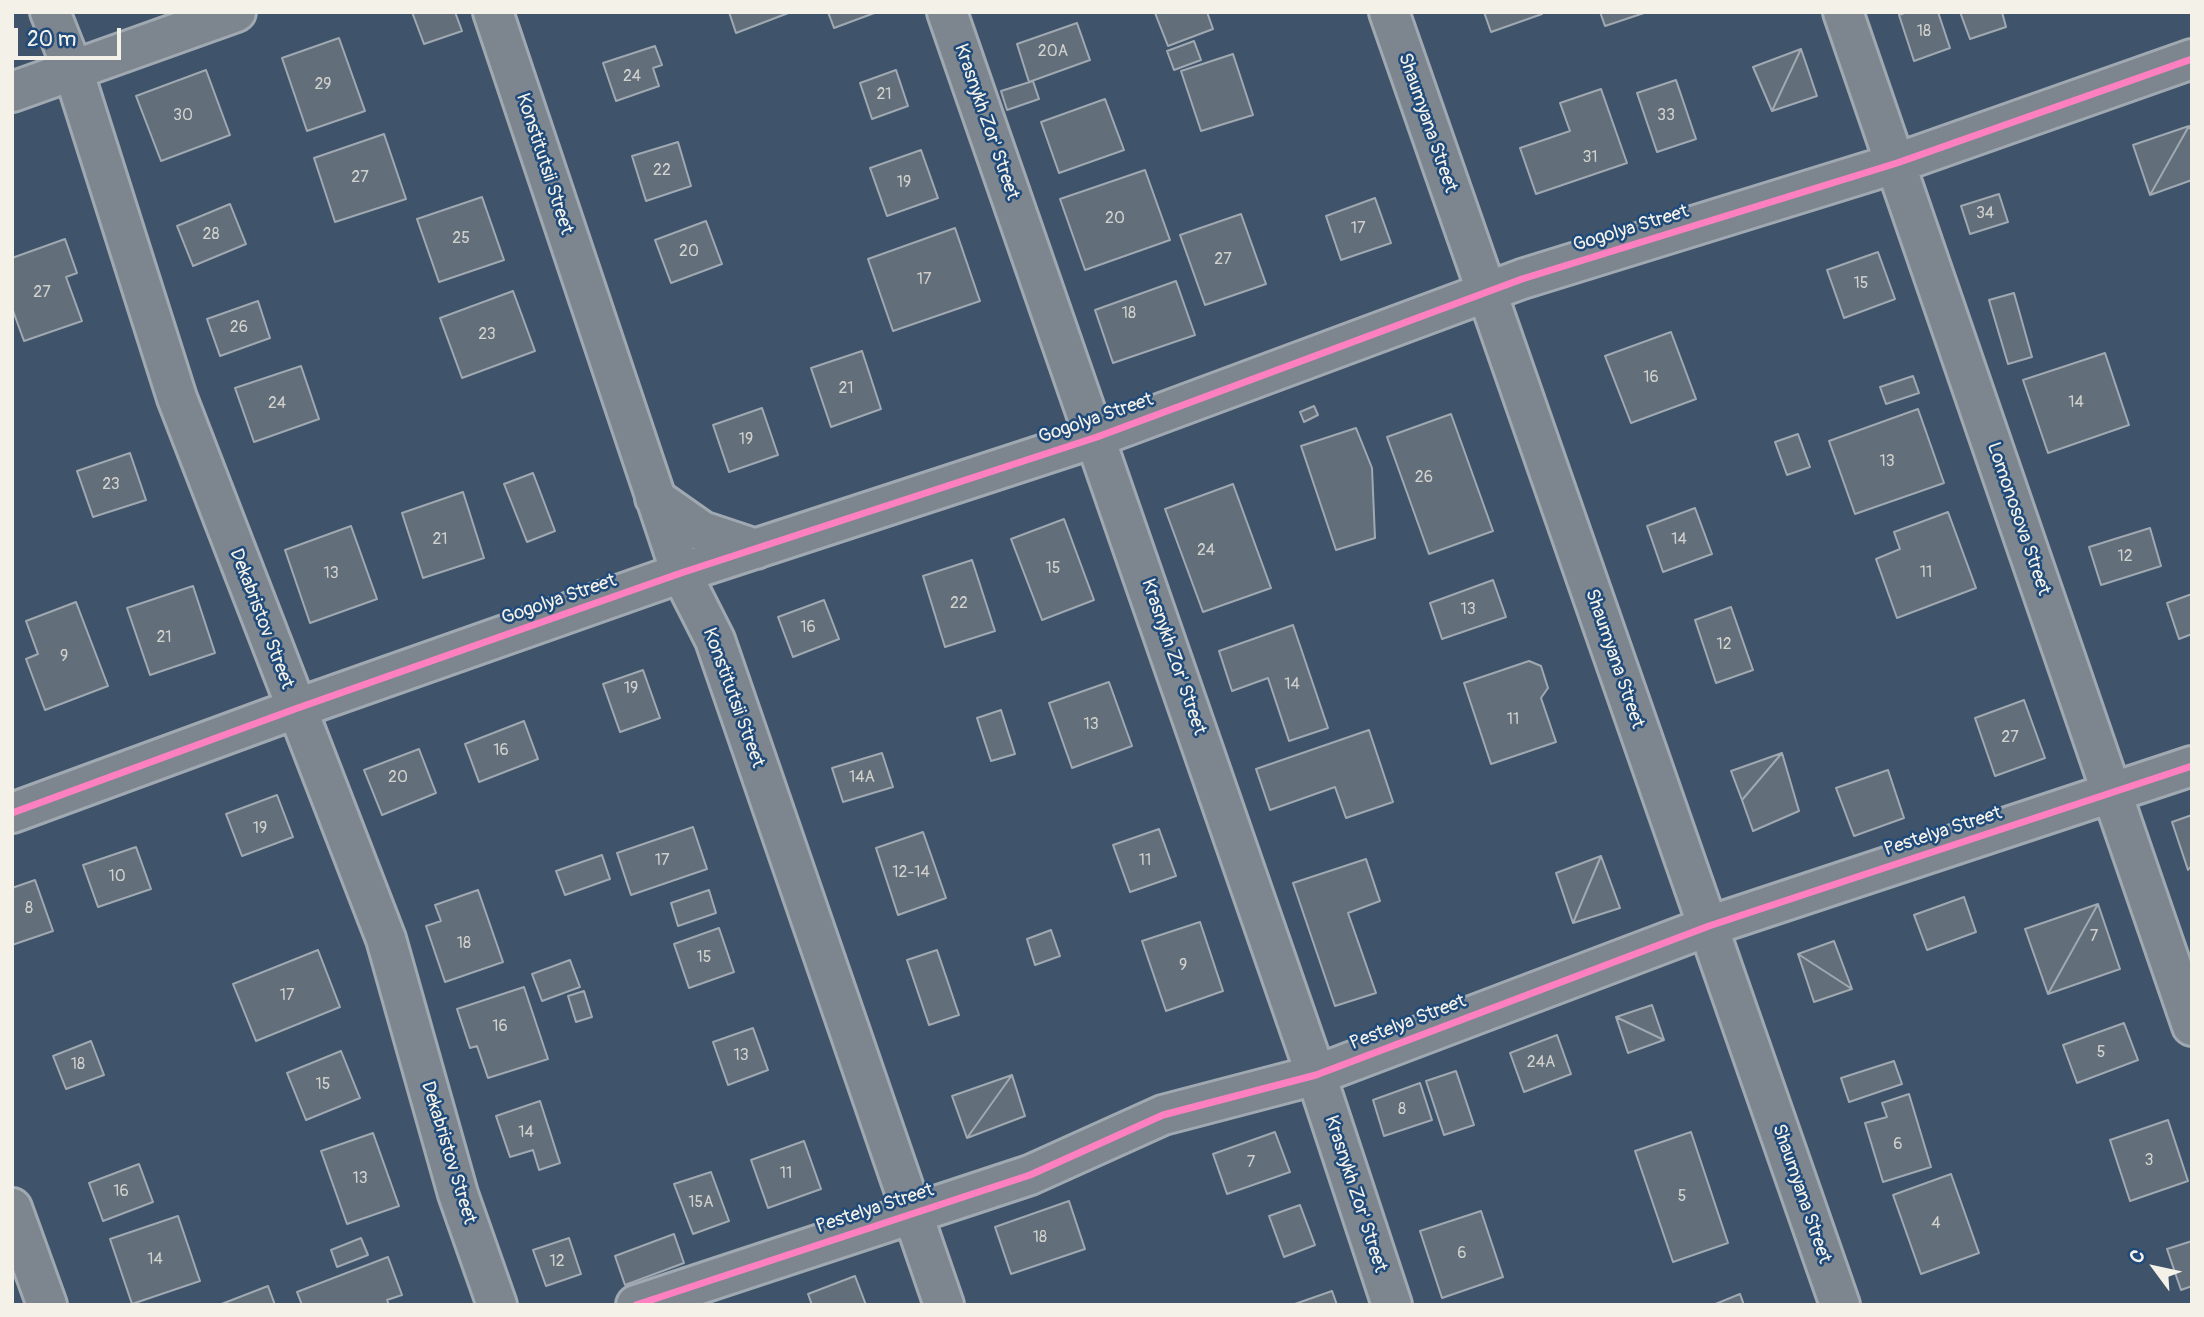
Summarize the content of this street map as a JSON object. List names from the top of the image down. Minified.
{"streets":{"street":["Krasnykh Zor' Street","Shaumyana Street","Konstitutsii Street","Gogolya Street","Lomonosova Street","Dekabristov Street","Pestelya Street"]},"crossings":[["Krasnykh Zor' Street","Gogolya Street"],["Krasnykh Zor' Street","Pestelya Street"],["Shaumyana Street","Gogolya Street"],["Shaumyana Street","Pestelya Street"],["Konstitutsii Street","Gogolya Street"],["Konstitutsii Street","Pestelya Street"],["Gogolya Street","Lomonosova Street"],["Gogolya Street","Dekabristov Street"],["Lomonosova Street","Pestelya Street"]],"house_numbers":["18","20А","24","29","21","30","33","31","22","27","19","34","20","17","28","25","20","27","17","15","27","18","26","23","16","21","14","24","19","13","26","23","21","14","24","12","15","11","13","22","13","16","21","12","9","14","19","11","13","27","16","20","14А","19","17","11","12-14","10","8","7","18","15","9","17","16","5","13","24А","18","15","8","14","6","3","7","11","13","16","5","15А","4","18","6","14","12"],"scale_bar":"20 m","north":"top left"}
